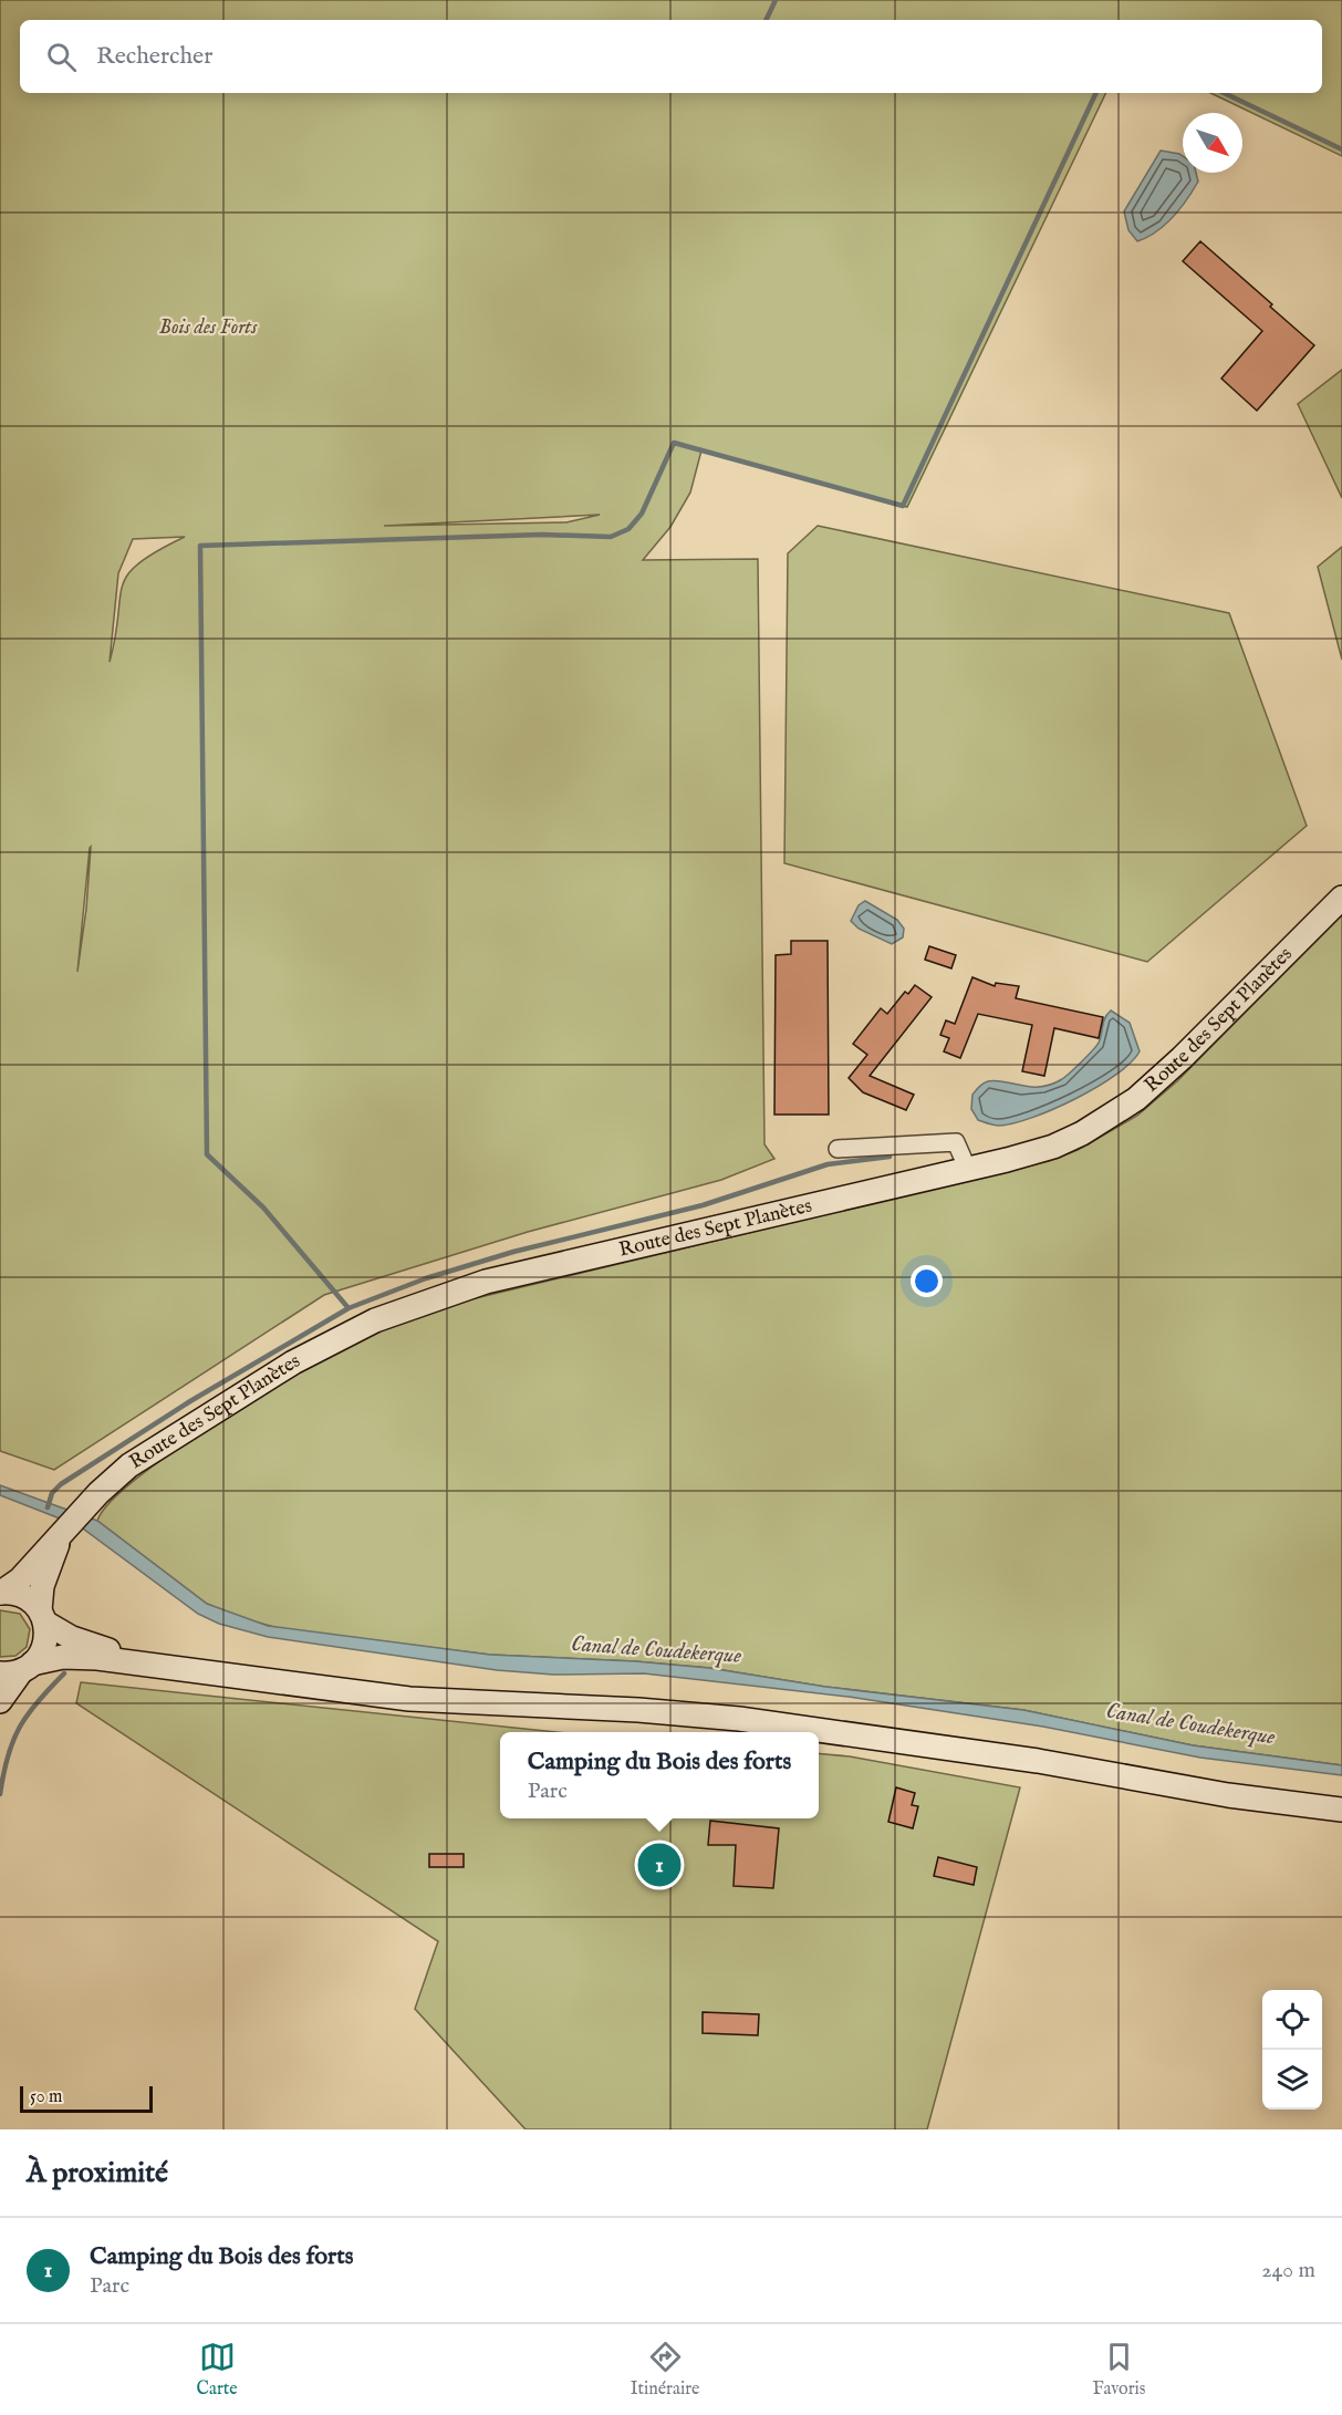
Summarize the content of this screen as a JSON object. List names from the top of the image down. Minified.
{"streets":{"main road":["Route des Sept Planètes"]},"water":["Canal de Coudekerque"],"parks":["Bois des Forts"],"scale_bar":"50 m","north":"bottom right","page":{"search":"Rechercher","popup":["Camping du Bois des forts","Parc"],"pins":"1","scale":"50 m","heading":"À proximité","list":[{"mark":"1","name":"Camping du Bois des forts","note":"Parc","value":"240 m"}],"nav":["Carte","Itinéraire","Favoris"]}}
